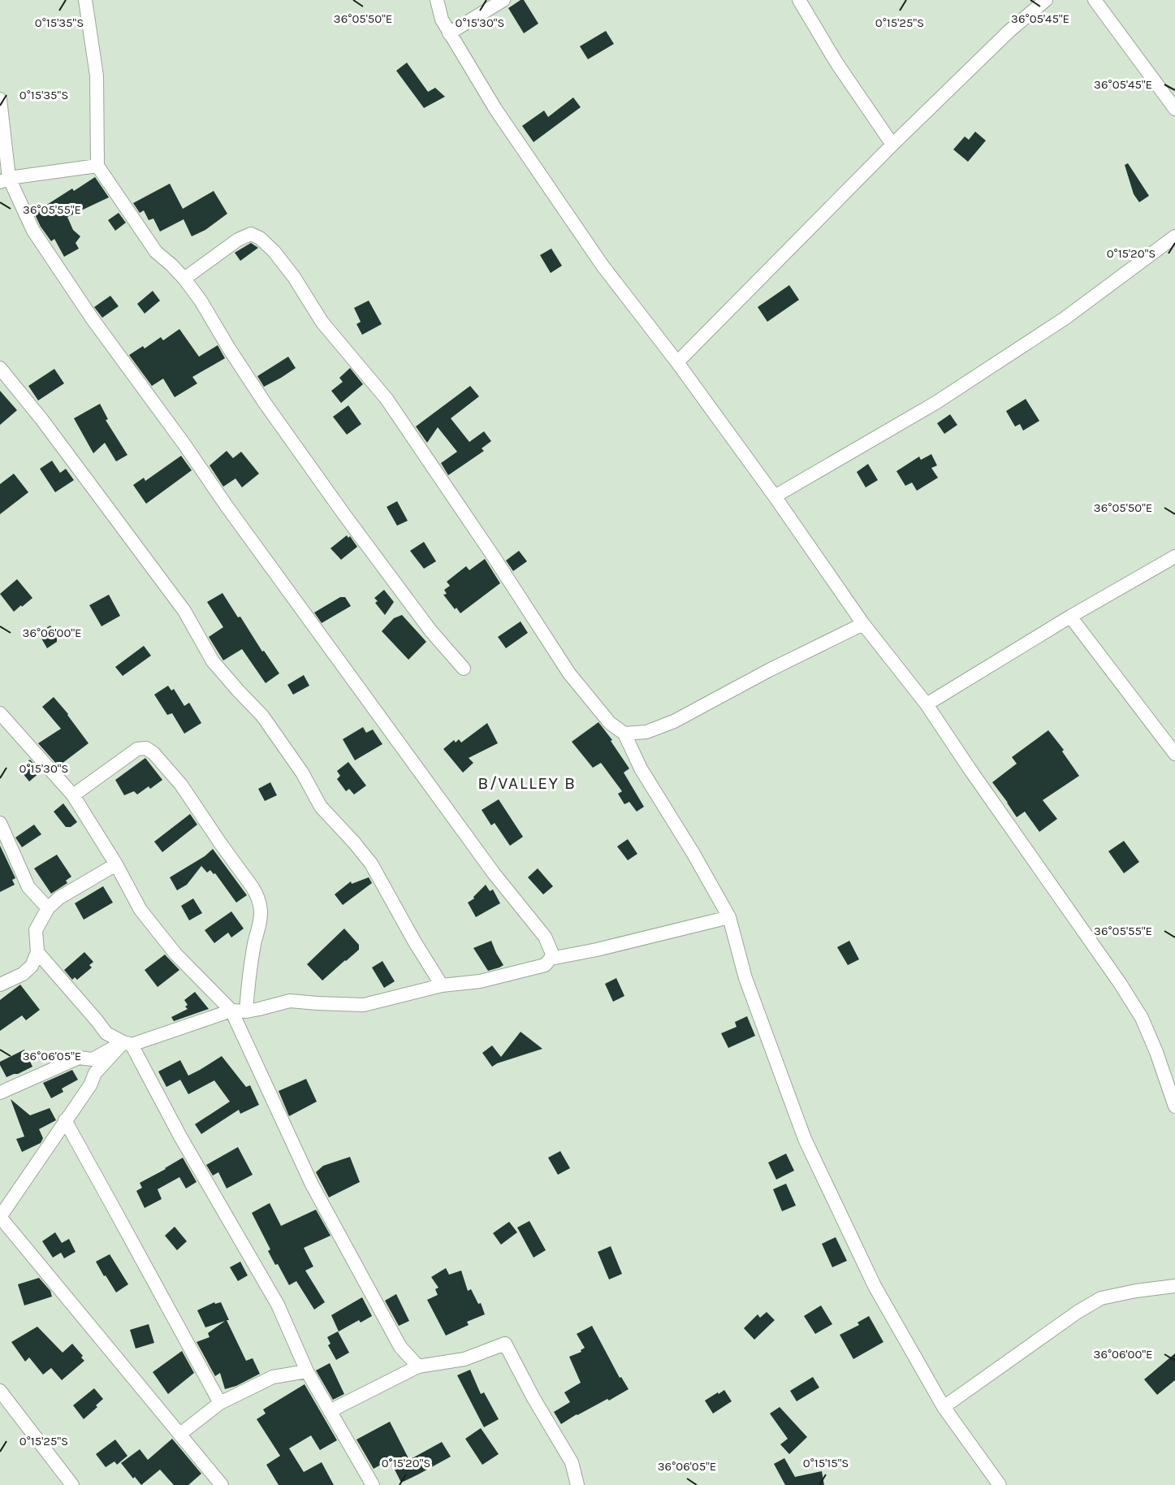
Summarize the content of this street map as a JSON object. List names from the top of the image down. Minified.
{"districts":["B/VALLEY B"],"coordinates":["36°05'45\"E","36°05'50\"E","0°15'35\"S","0°15'30\"S","0°15'25\"S","36°05'55\"E","0°15'20\"S","36°06'00\"E","36°06'05\"E","0°15'15\"S"]}
